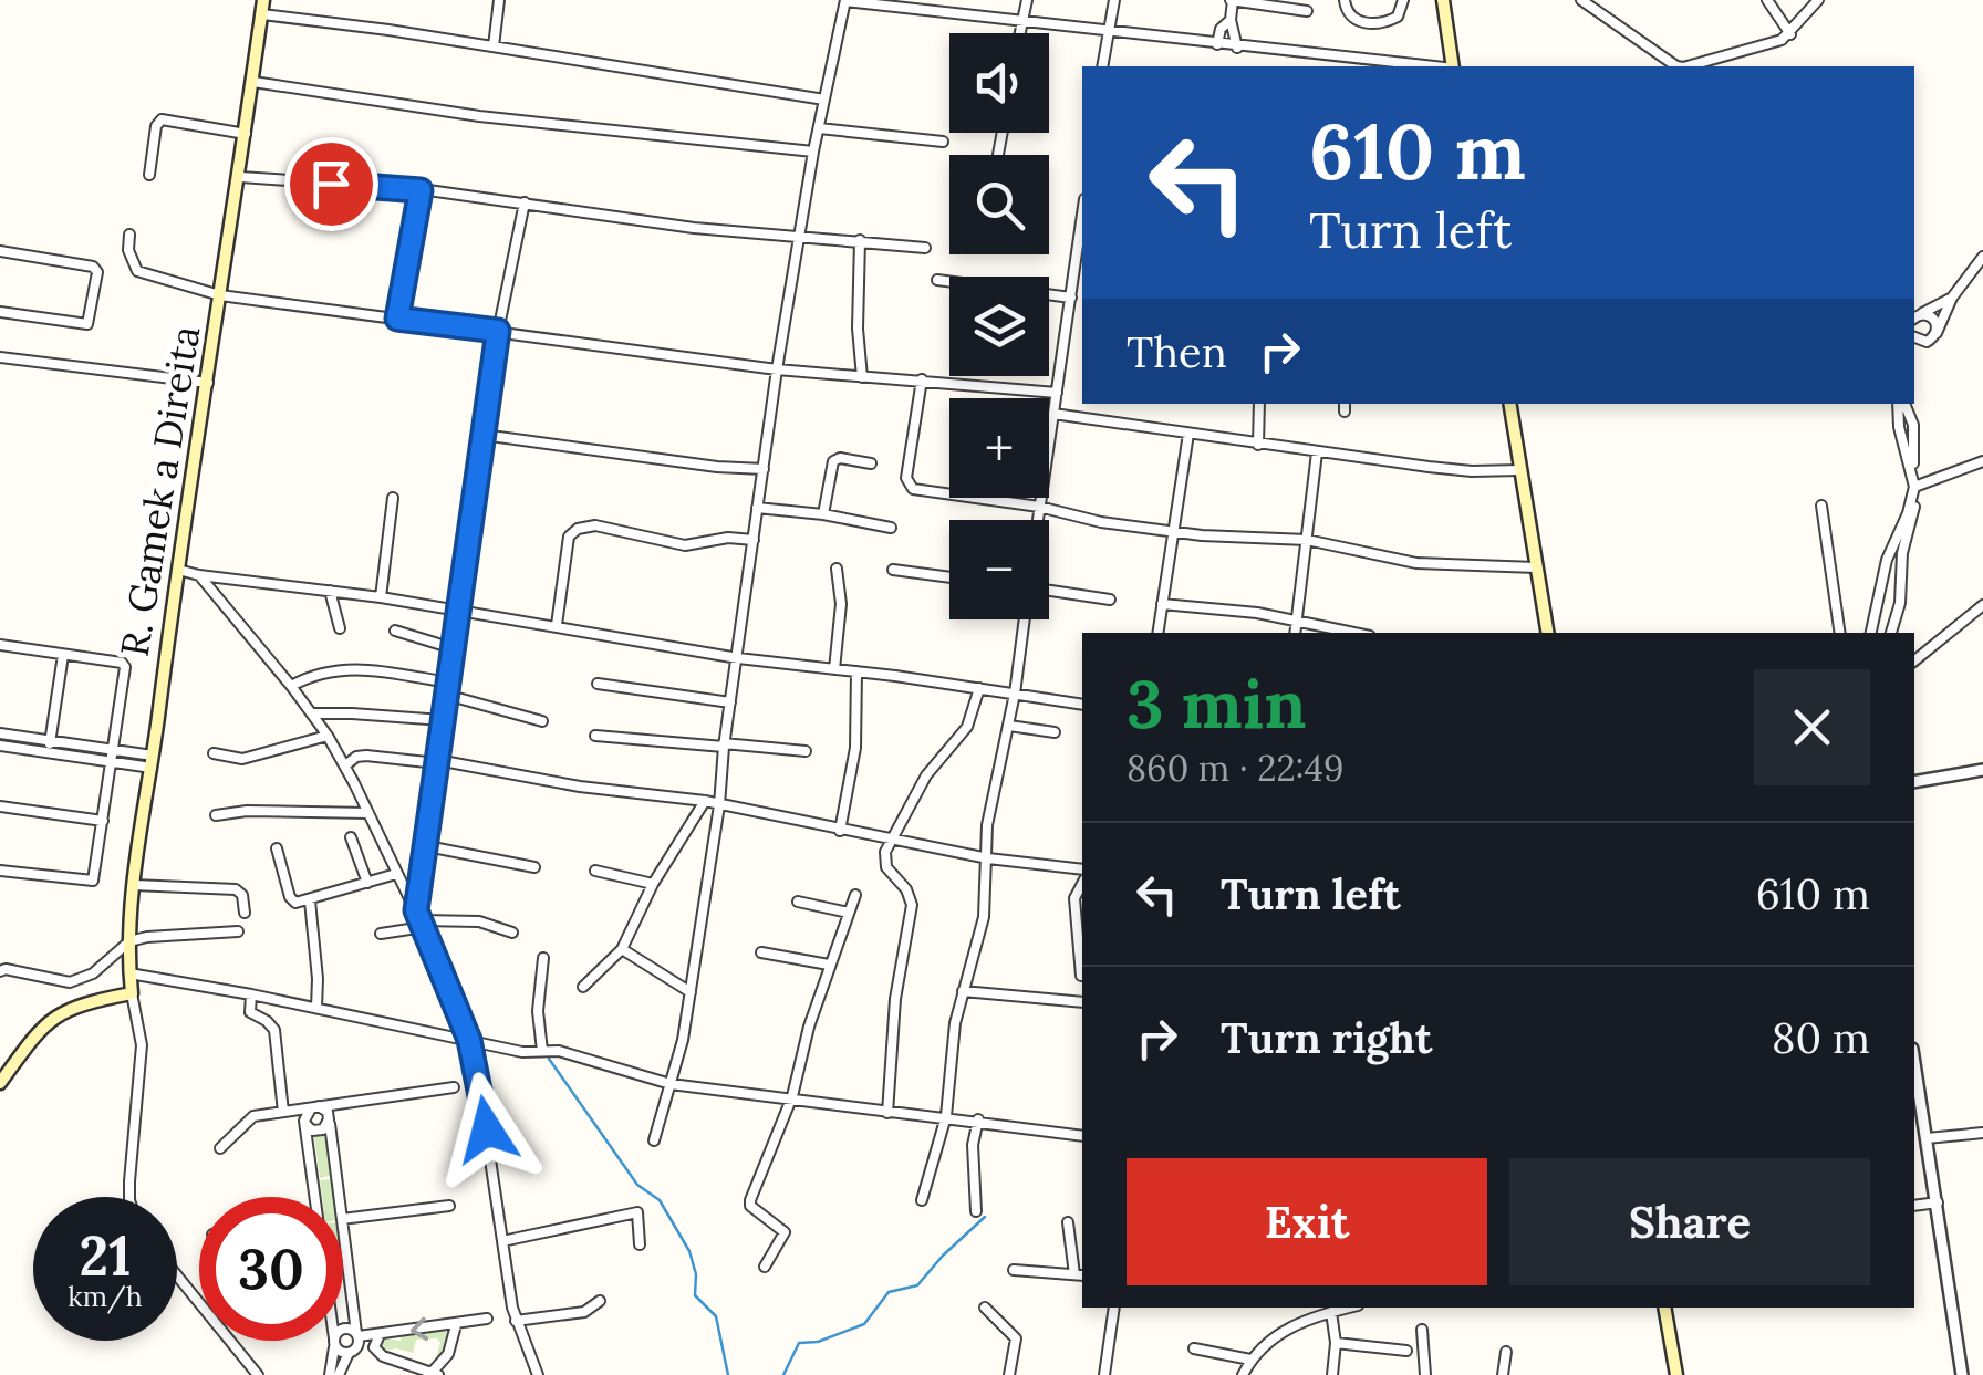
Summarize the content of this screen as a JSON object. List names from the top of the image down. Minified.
{"streets":{"main road":["R. Gamek a Direita"]},"page":{"map_buttons":["+","−"],"turn":["610 m","Turn left"],"then":"Then","heading":["3 min","860 m · 22:49"],"list":[{"name":"Turn left","value":"610 m"},{"name":"Turn right","value":"80 m"}],"buttons":["Exit","Share"],"speed":"21 km/h","limit":"30"}}
